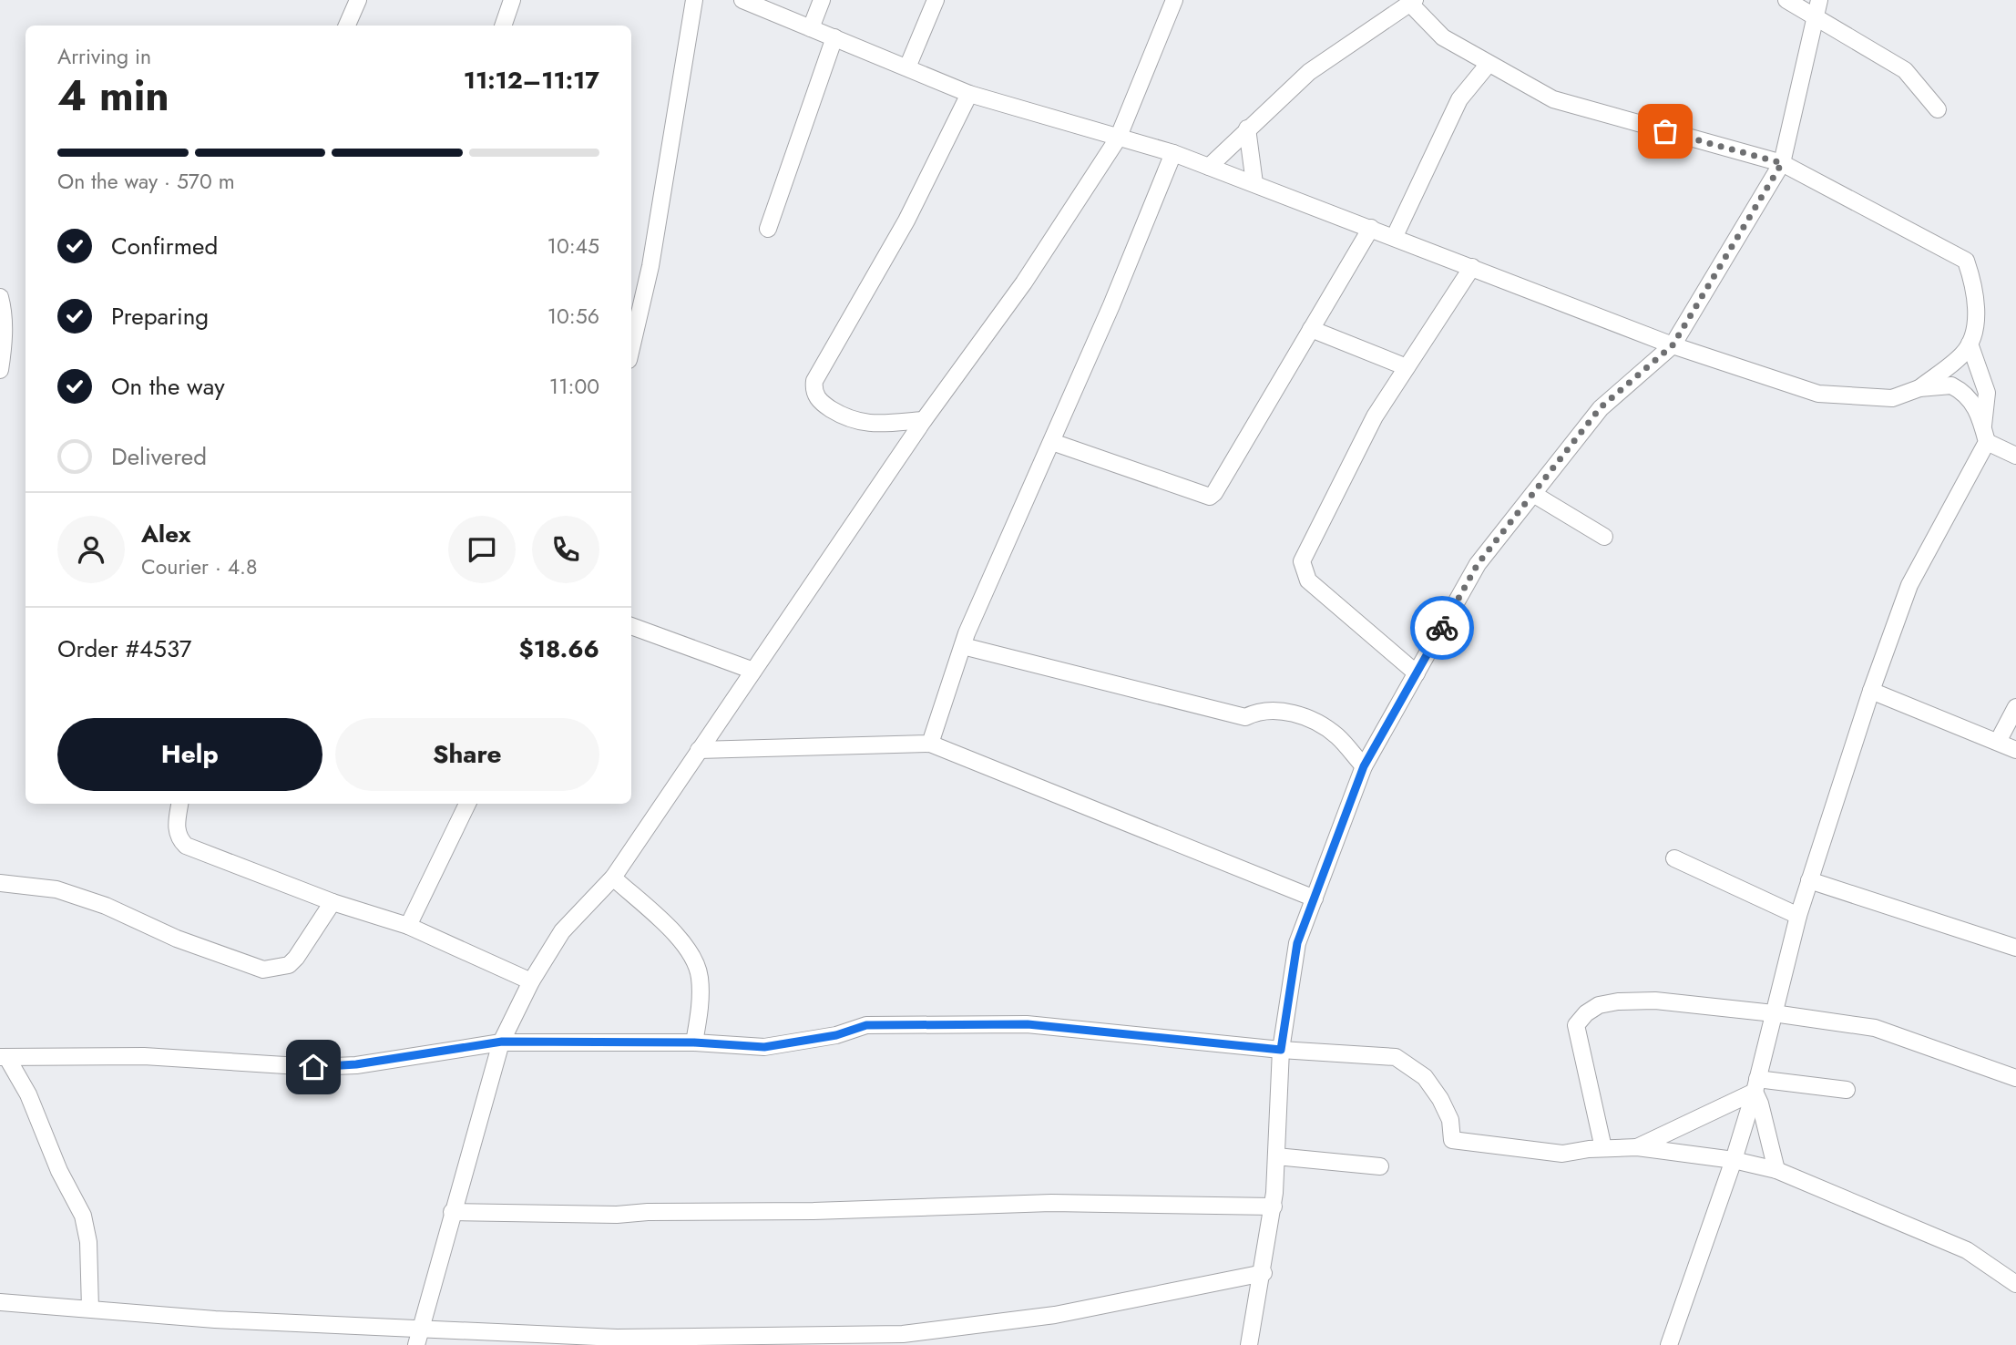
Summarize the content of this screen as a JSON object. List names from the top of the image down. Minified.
{"page":{"heading":["4 min","Arriving in","11:12–11:17"],"panel":["Alex","Courier · 4.8","Order #4537","$18.66"],"bar":"On the way · 570 m","list":[["Confirmed","10:45"],["Preparing","10:56"],["On the way","11:00"],"Delivered"],"buttons":["Help","Share"]}}
